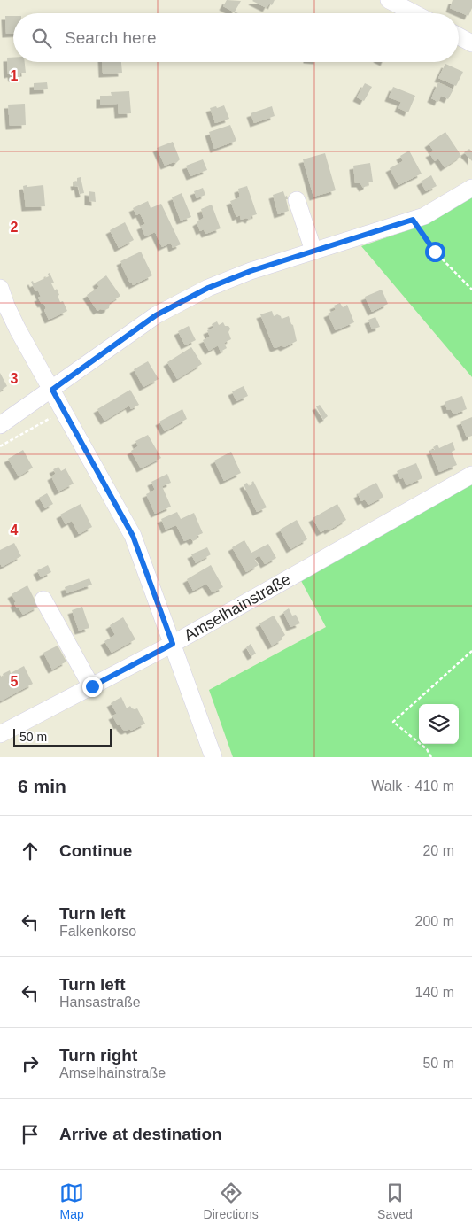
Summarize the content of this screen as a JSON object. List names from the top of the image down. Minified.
{"streets":{"street":["Amselhainstraße"]},"scale_bar":"50 m","page":{"search":"Search here","scale":"50 m","heading":["6 min","Walk · 410 m"],"list":[["Continue","20 m"],["Turn left","Falkenkorso","200 m"],["Turn left","Hansastraße","140 m"],["Turn right","Amselhainstraße","50 m"],"Arrive at destination"],"nav":["Map","Directions","Saved"]},"grid":{"rows":["1","2","3","4","5"]}}
